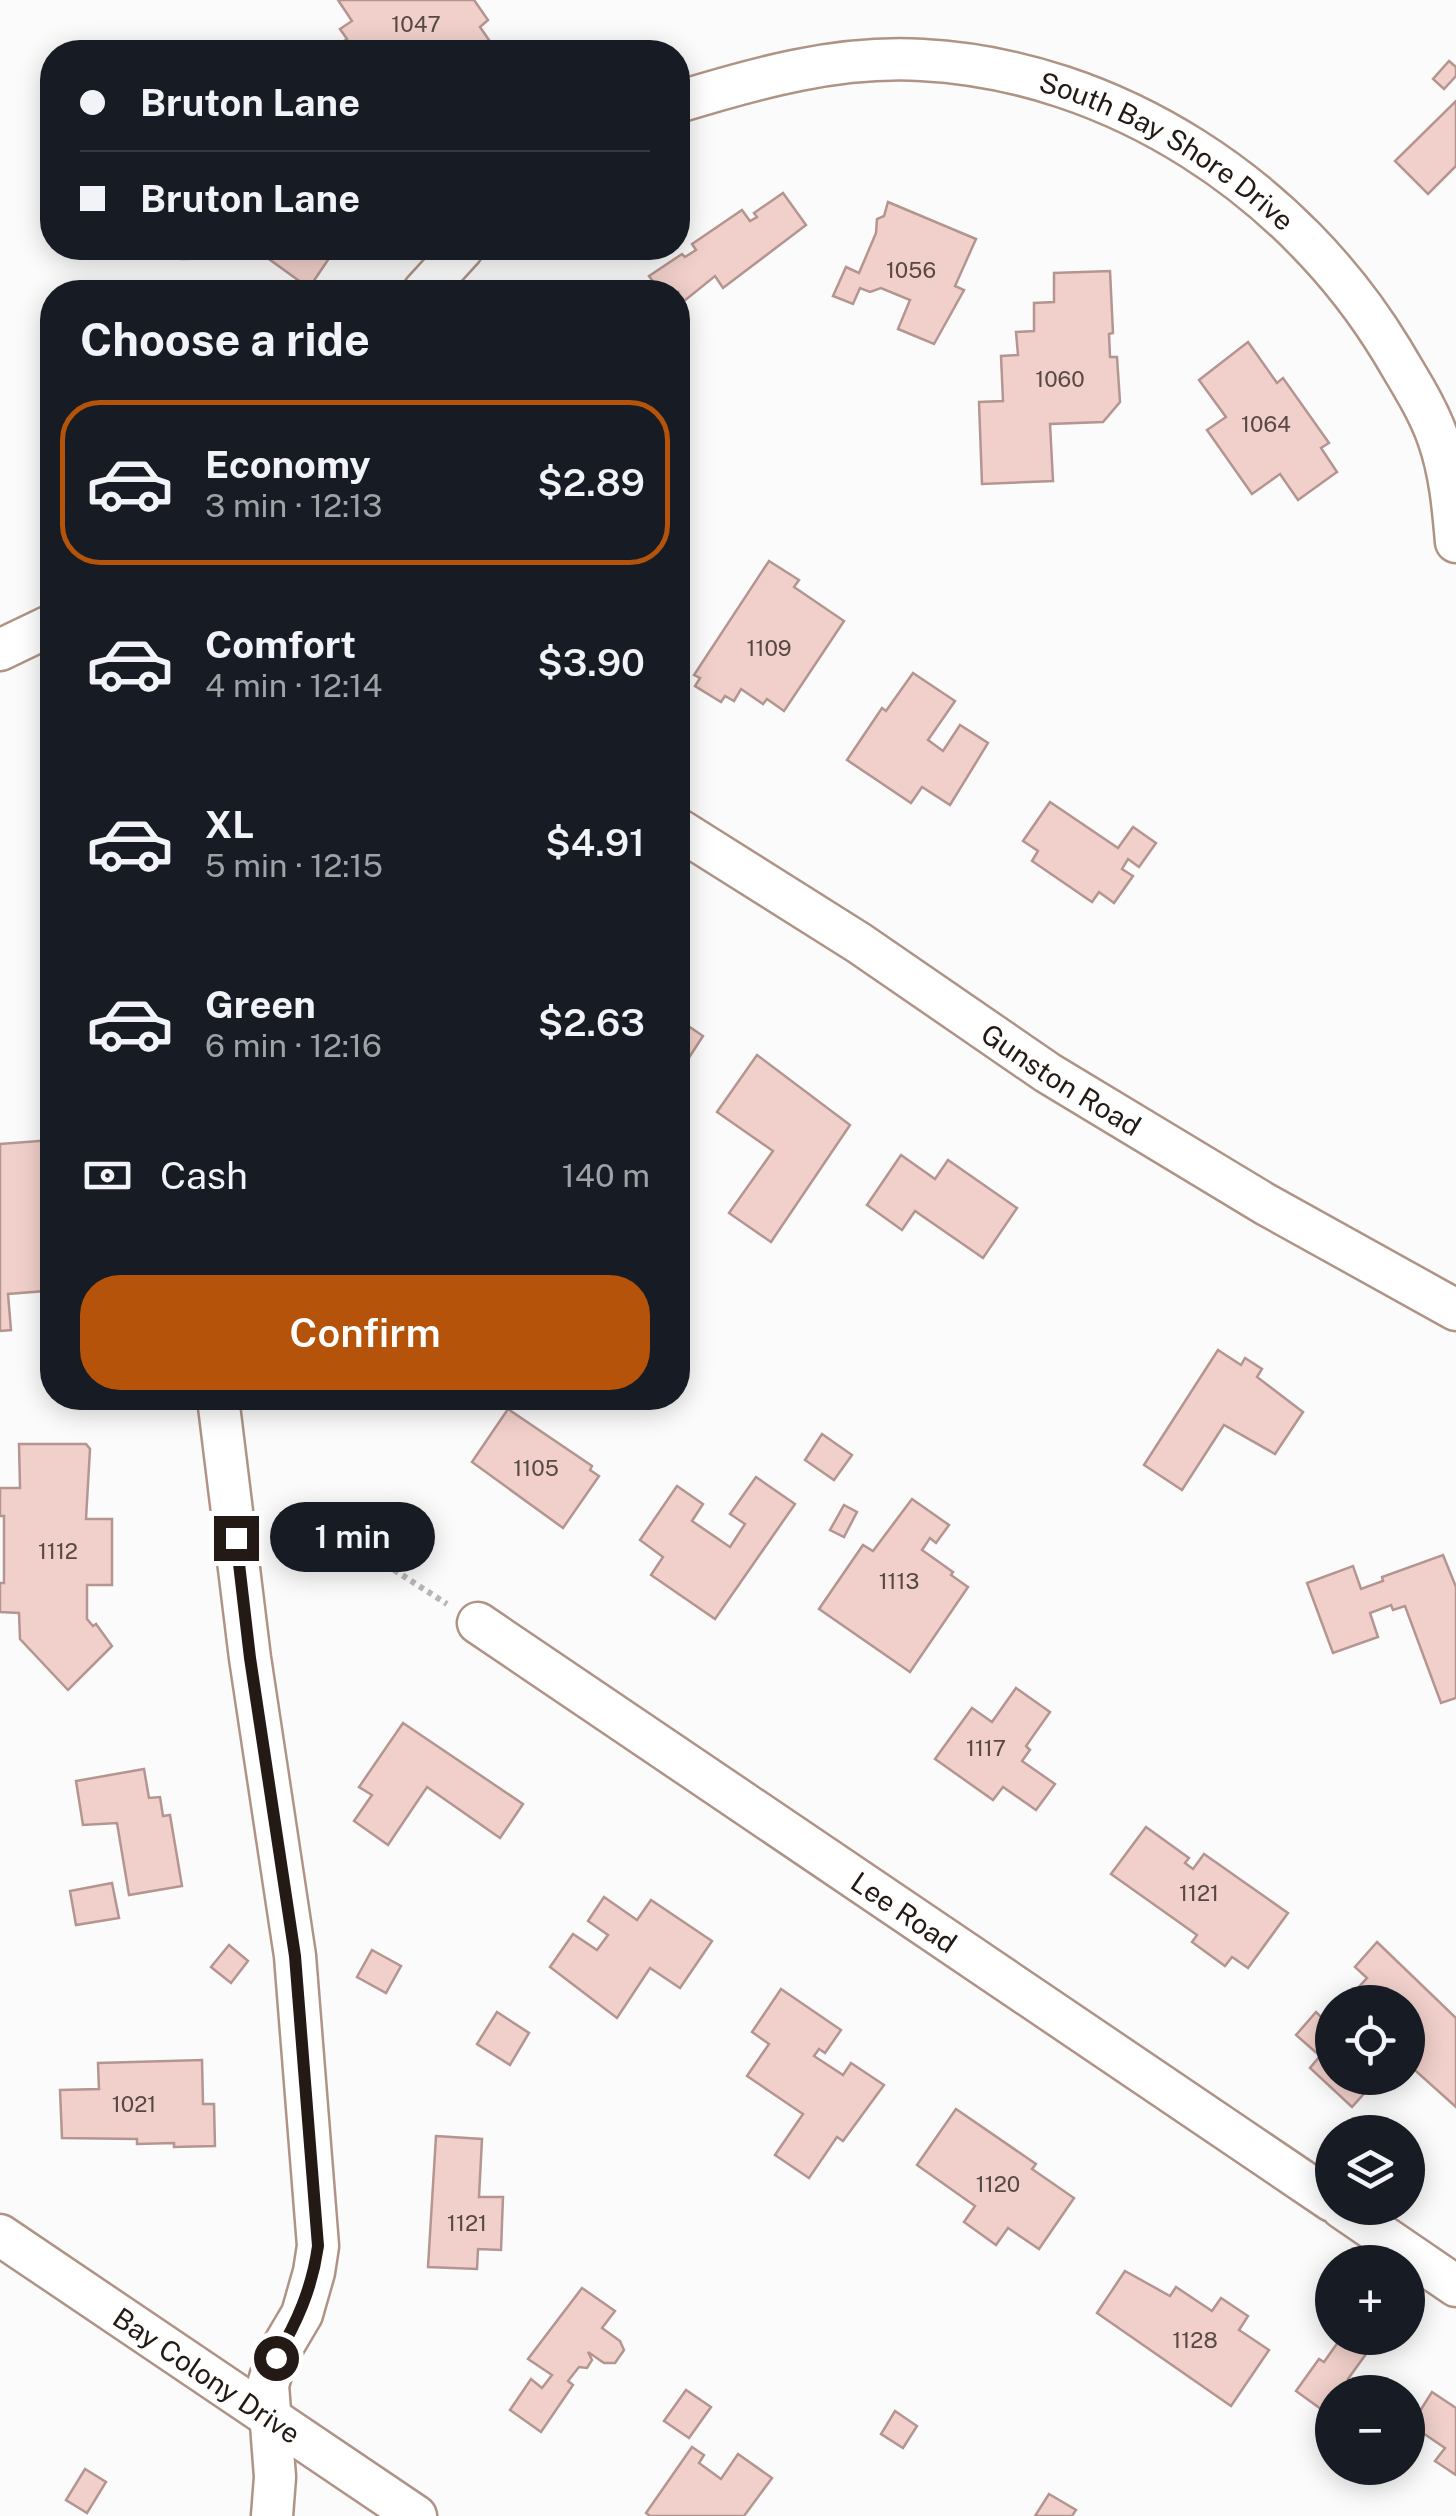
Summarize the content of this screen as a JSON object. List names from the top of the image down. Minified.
{"streets":{"street":["South Bay Shore Drive","Gunston Road","Lee Road","Bay Colony Drive"]},"house_numbers":["1047","1056","1060","1064","1109","1105","1112","1113","1117","1121","1021","1120","1121","1128"],"page":{"banner":["Bruton Lane","Bruton Lane"],"heading":"Choose a ride","list":[{"name":"Economy","note":"3 min · 12:13","value":"$2.89"},{"name":"Comfort","note":"4 min · 12:14","value":"$3.90"},{"name":"XL","note":"5 min · 12:15","value":"$4.91"},{"name":"Green","note":"6 min · 12:16","value":"$2.63"}],"pay":["Cash","140 m"],"buttons":"Confirm","bubble":"1 min","map_buttons":["+","−"]}}
